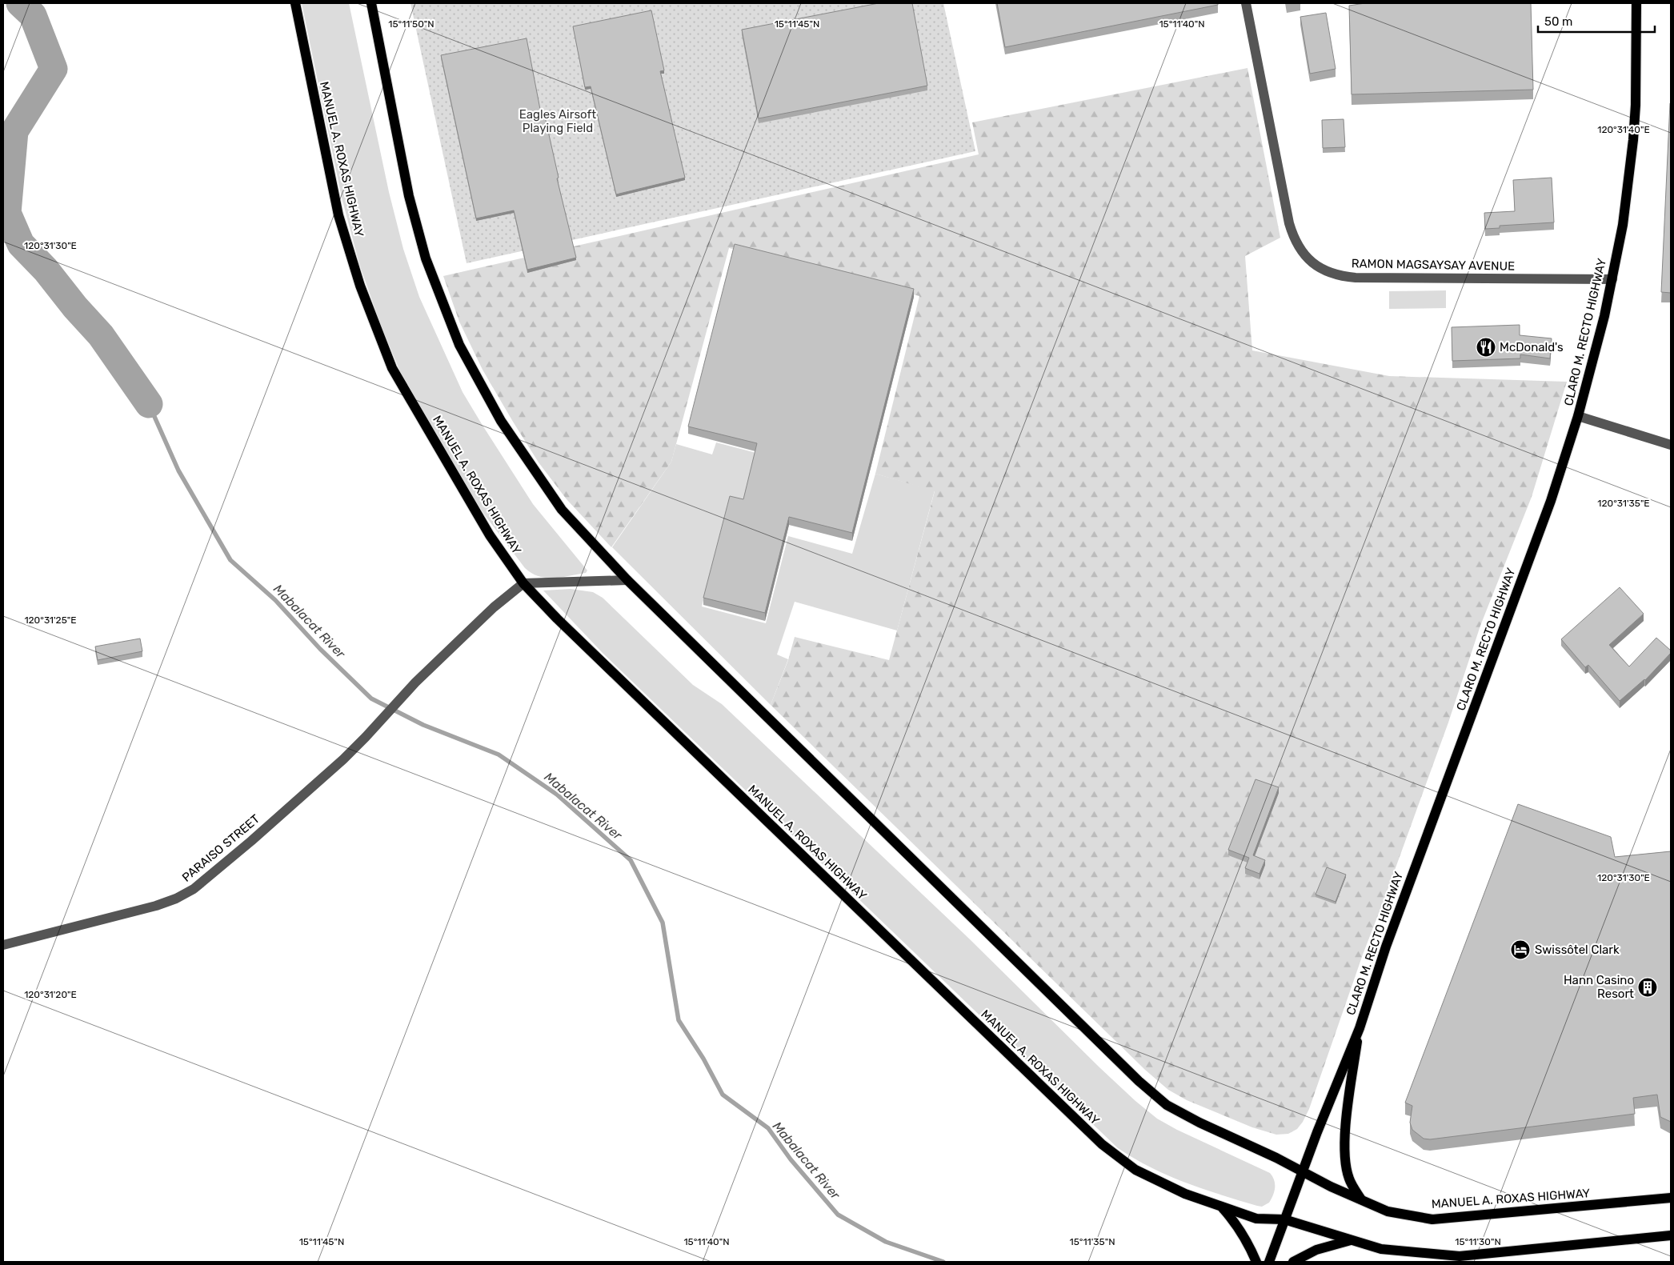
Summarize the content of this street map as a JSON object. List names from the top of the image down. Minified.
{"streets":{"main road":["MANUEL A. ROXAS HIGHWAY","CLARO M. RECTO HIGHWAY"],"street":["RAMON MAGSAYSAY AVENUE","PARAISO STREET"]},"crossings":[["MANUEL A. ROXAS HIGHWAY","CLARO M. RECTO HIGHWAY"],["MANUEL A. ROXAS HIGHWAY","PARAISO STREET"],["RAMON MAGSAYSAY AVENUE","CLARO M. RECTO HIGHWAY"]],"water":["Mabalacat River"],"parks":["Eagles Airsoft Playing Field"],"places":{"restaurant":["McDonald's"],"hotel":["Swissôtel Clark"],"building":["Hann Casino Resort"]},"scale_bar":"50 m","coordinates":["15°11'50\"N","15°11'45\"N","15°11'40\"N","120°31'40\"E","120°31'30\"E","120°31'35\"E","120°31'25\"E","120°31'20\"E","15°11'35\"N","15°11'30\"N"]}
